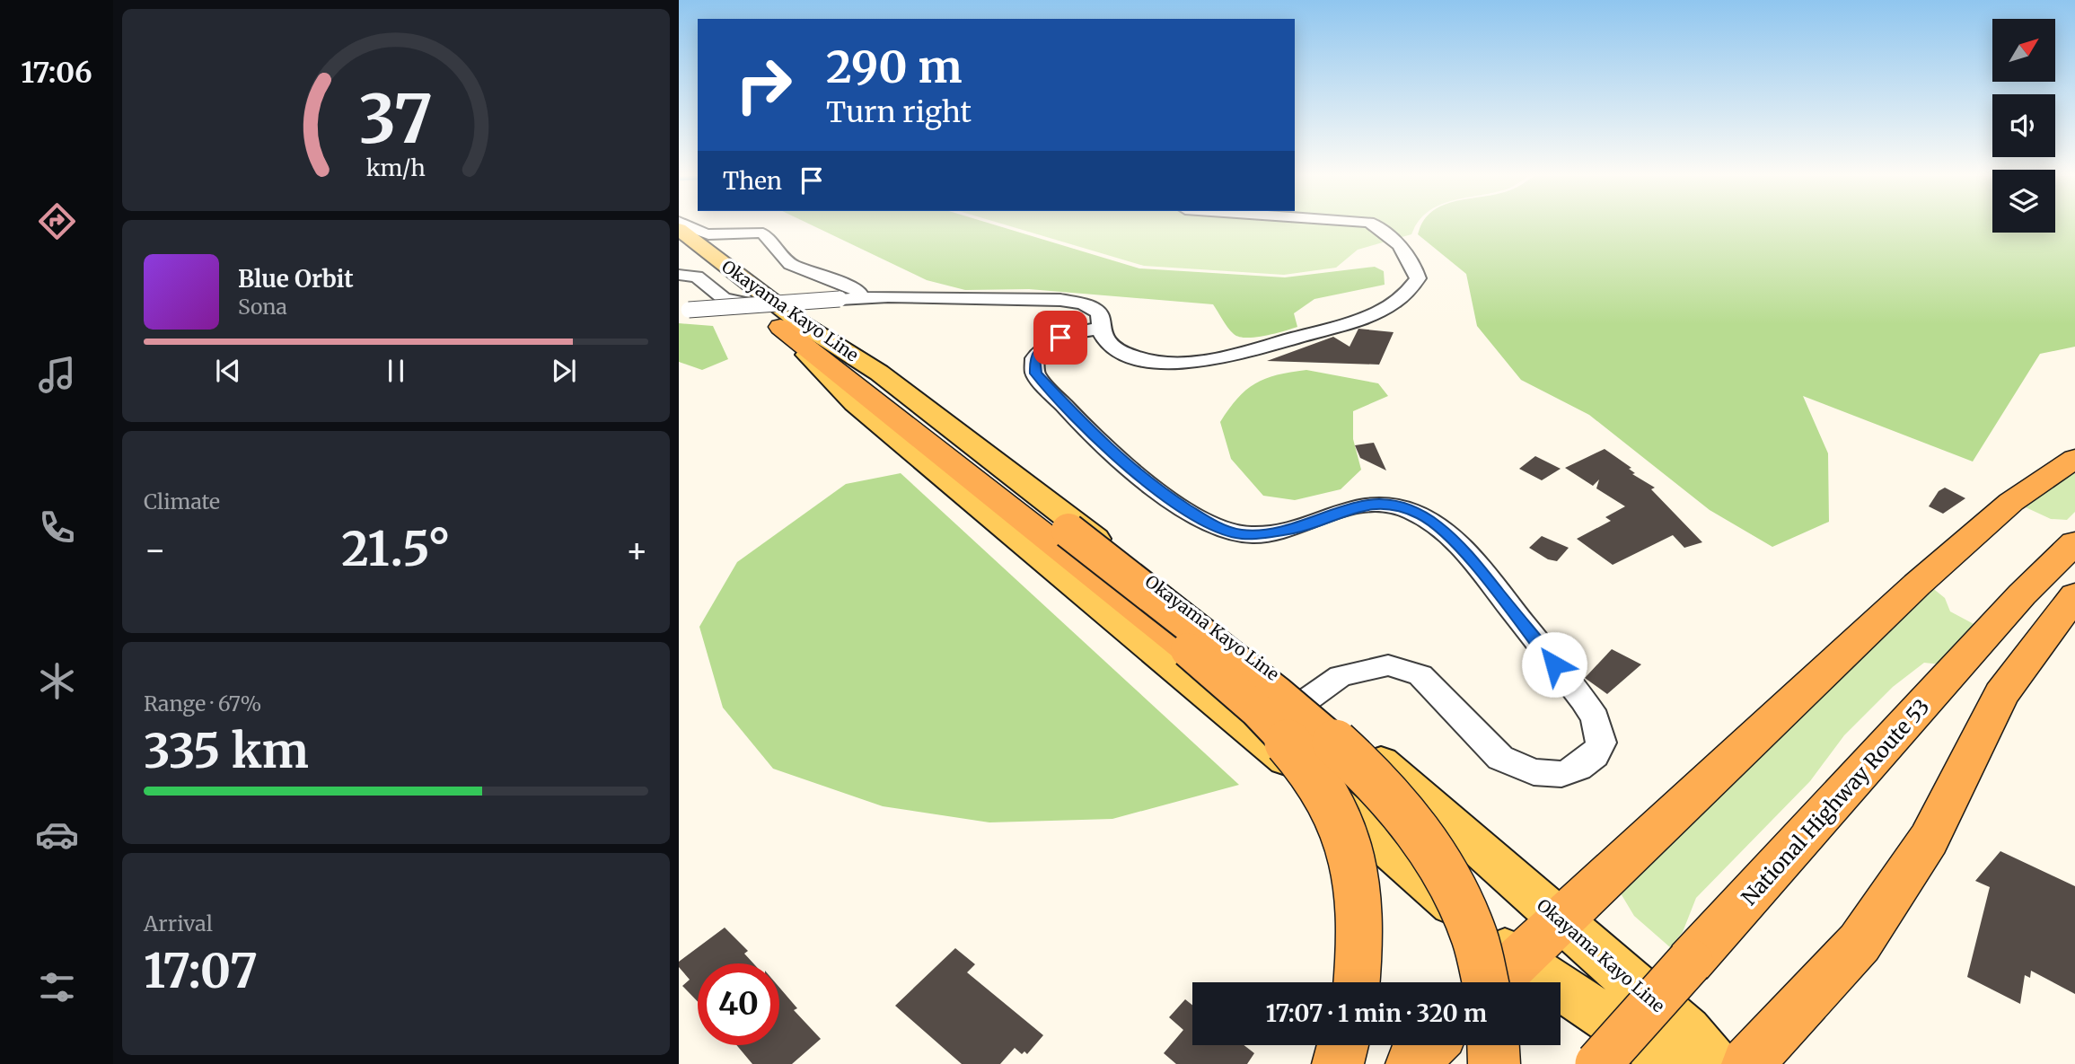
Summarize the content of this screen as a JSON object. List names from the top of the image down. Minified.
{"streets":{"highway":["National Highway Route 53"],"main road":["Okayama Kayo Line"]},"north":"top right","page":{"tabs":"17:06","turn":["290 m","Turn right"],"then":"Then","song":["Blue Orbit","Sona"],"tile":["Climate",["Range · 67%","335 km"],["Arrival","17:07"]],"heat":["−","21.5°","+"],"limit":"40","trip":"17:07 · 1 min · 320 m","gauge":["37","km/h"]}}
